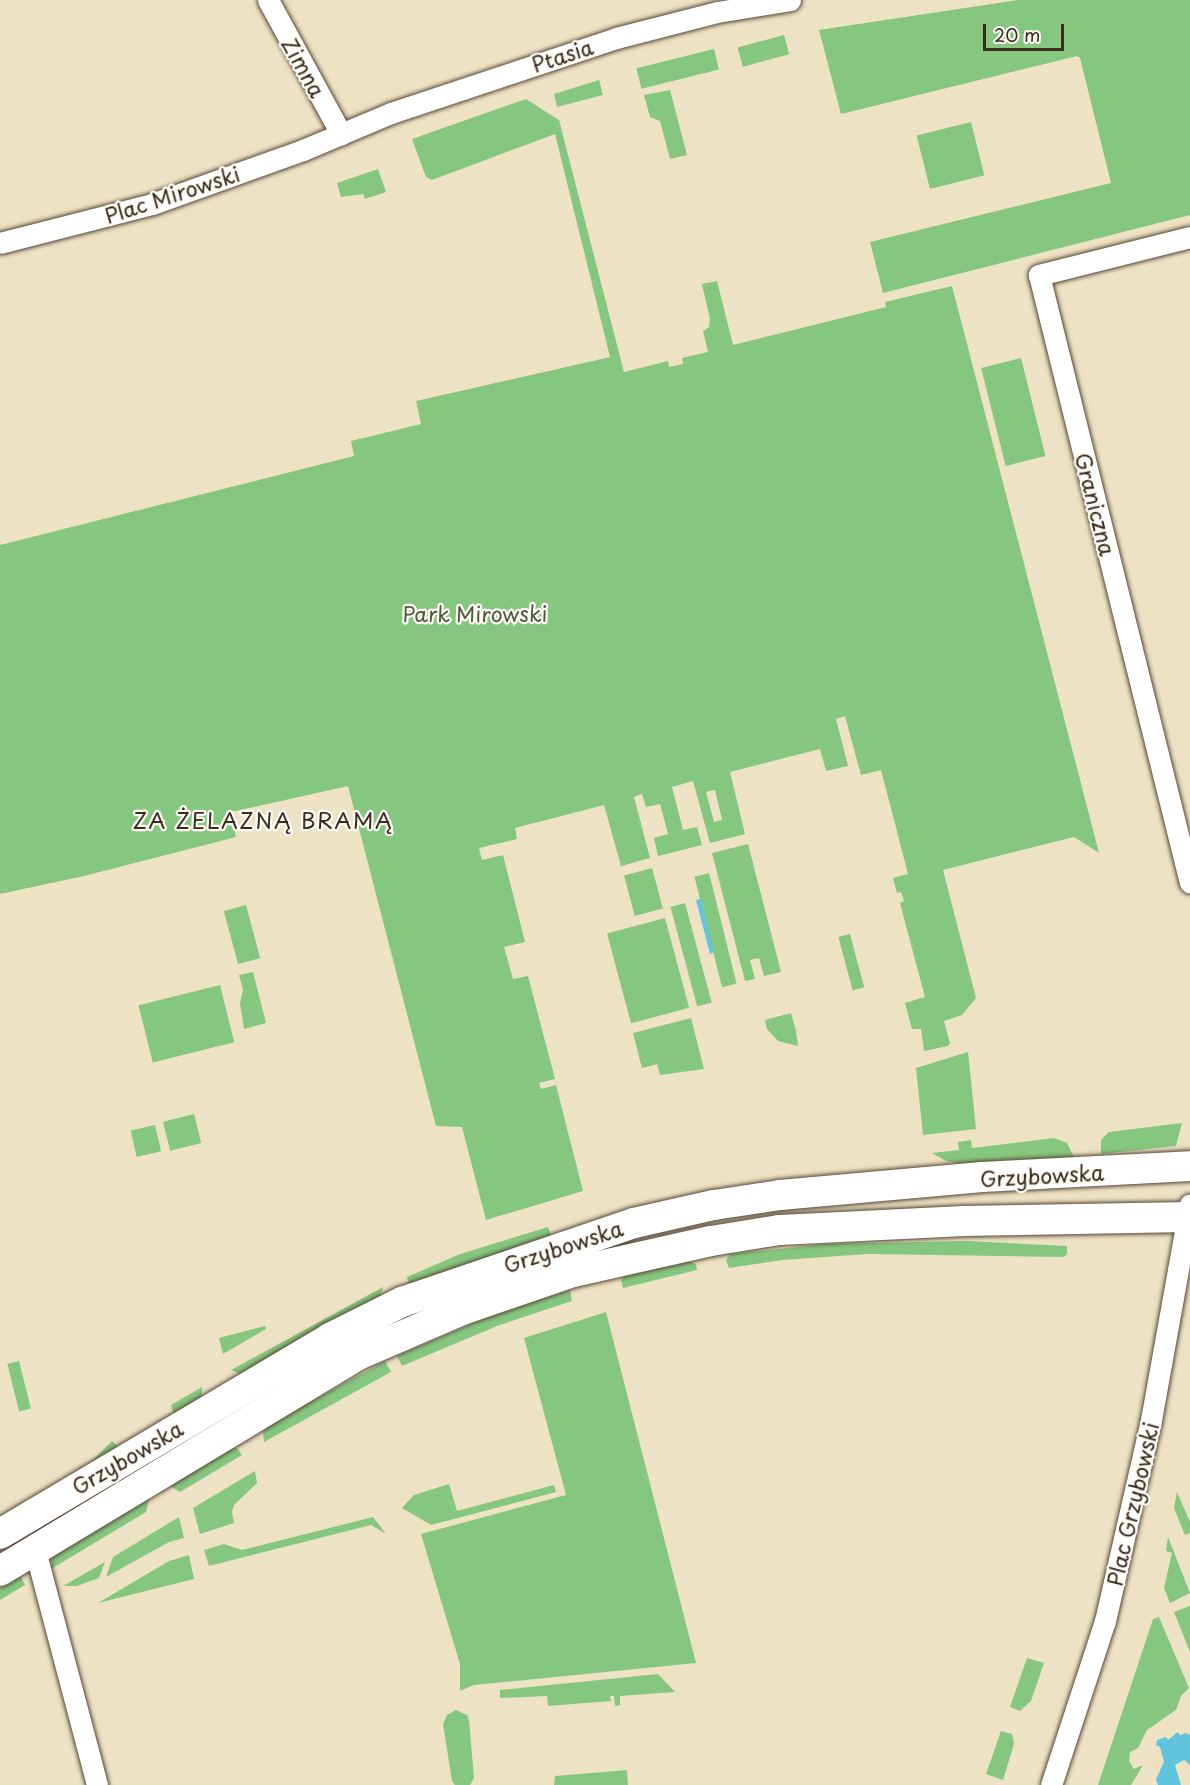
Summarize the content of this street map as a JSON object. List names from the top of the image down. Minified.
{"streets":{"street":["Ptasia","Zimna","Plac Mirowski","Graniczna","Grzybowska","Plac Grzybowski"]},"crossings":[["Ptasia","Zimna"],["Ptasia","Plac Mirowski"],["Zimna","Plac Mirowski"],["Grzybowska","Plac Grzybowski"]],"districts":["ZA ŻELAZNĄ BRAMĄ"],"parks":["Park Mirowski"],"scale_bar":"20 m"}
